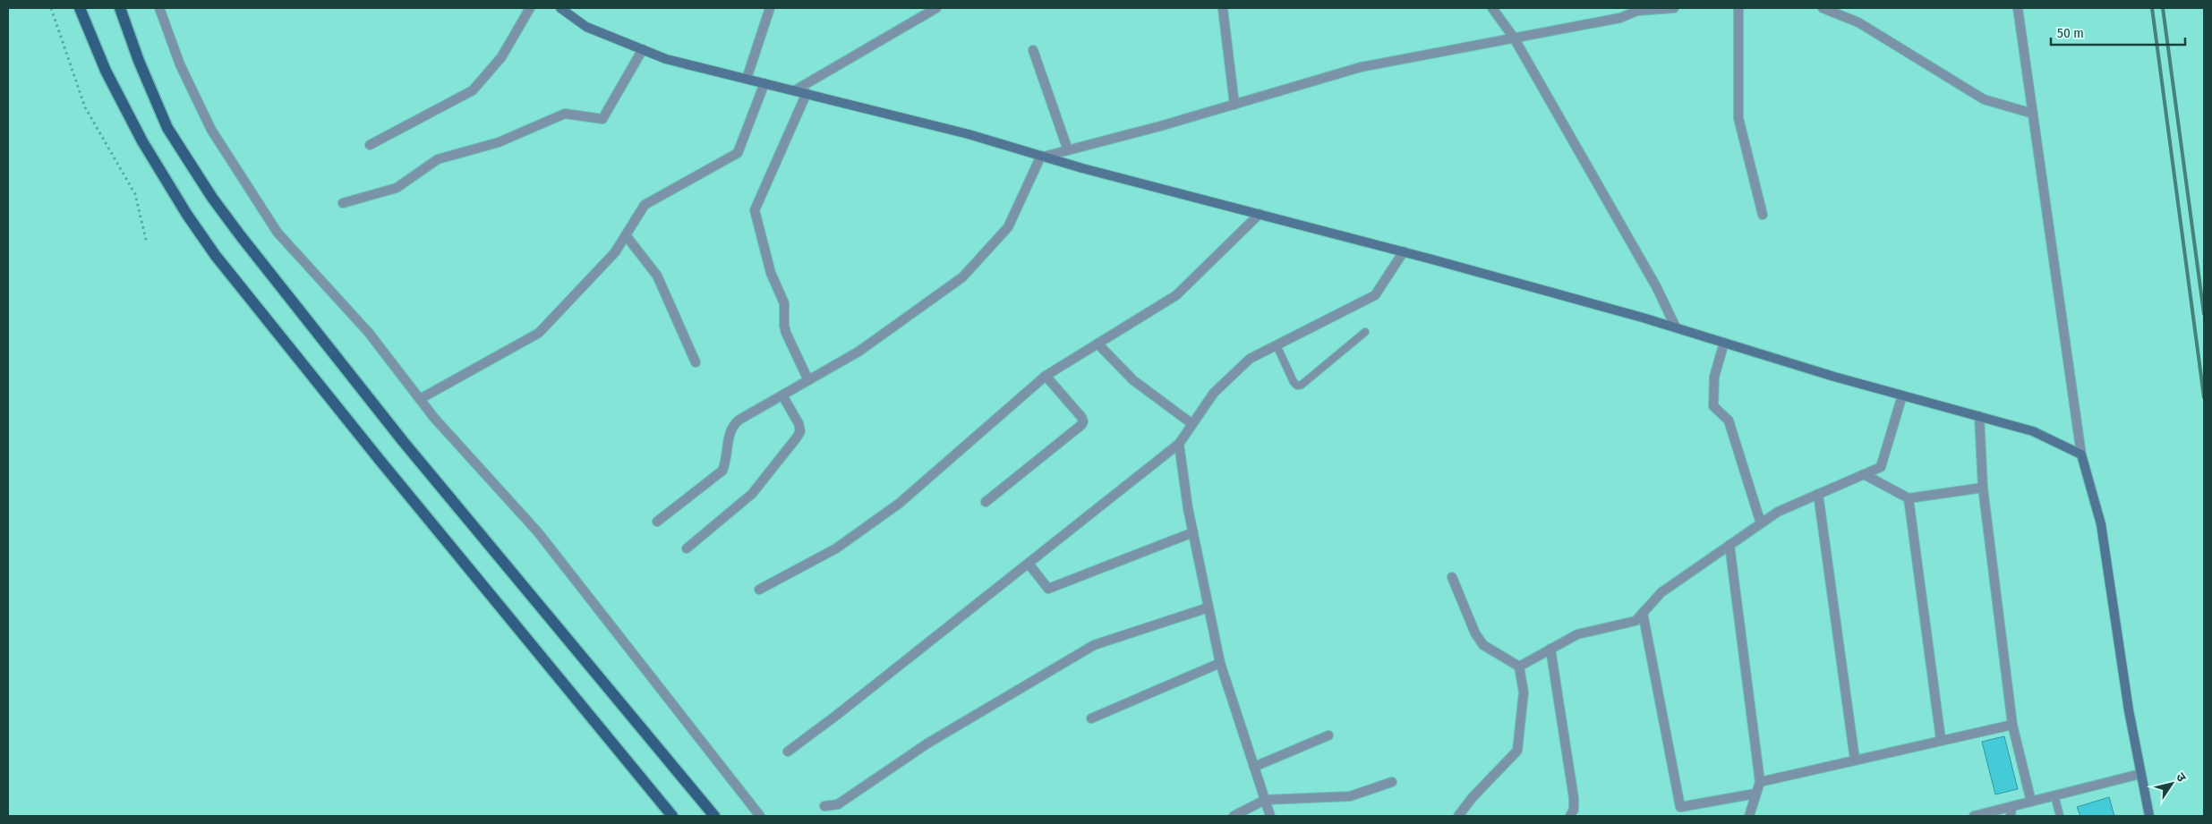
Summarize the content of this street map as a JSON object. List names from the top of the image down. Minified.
{"scale_bar":"50 m","north":"top right"}
